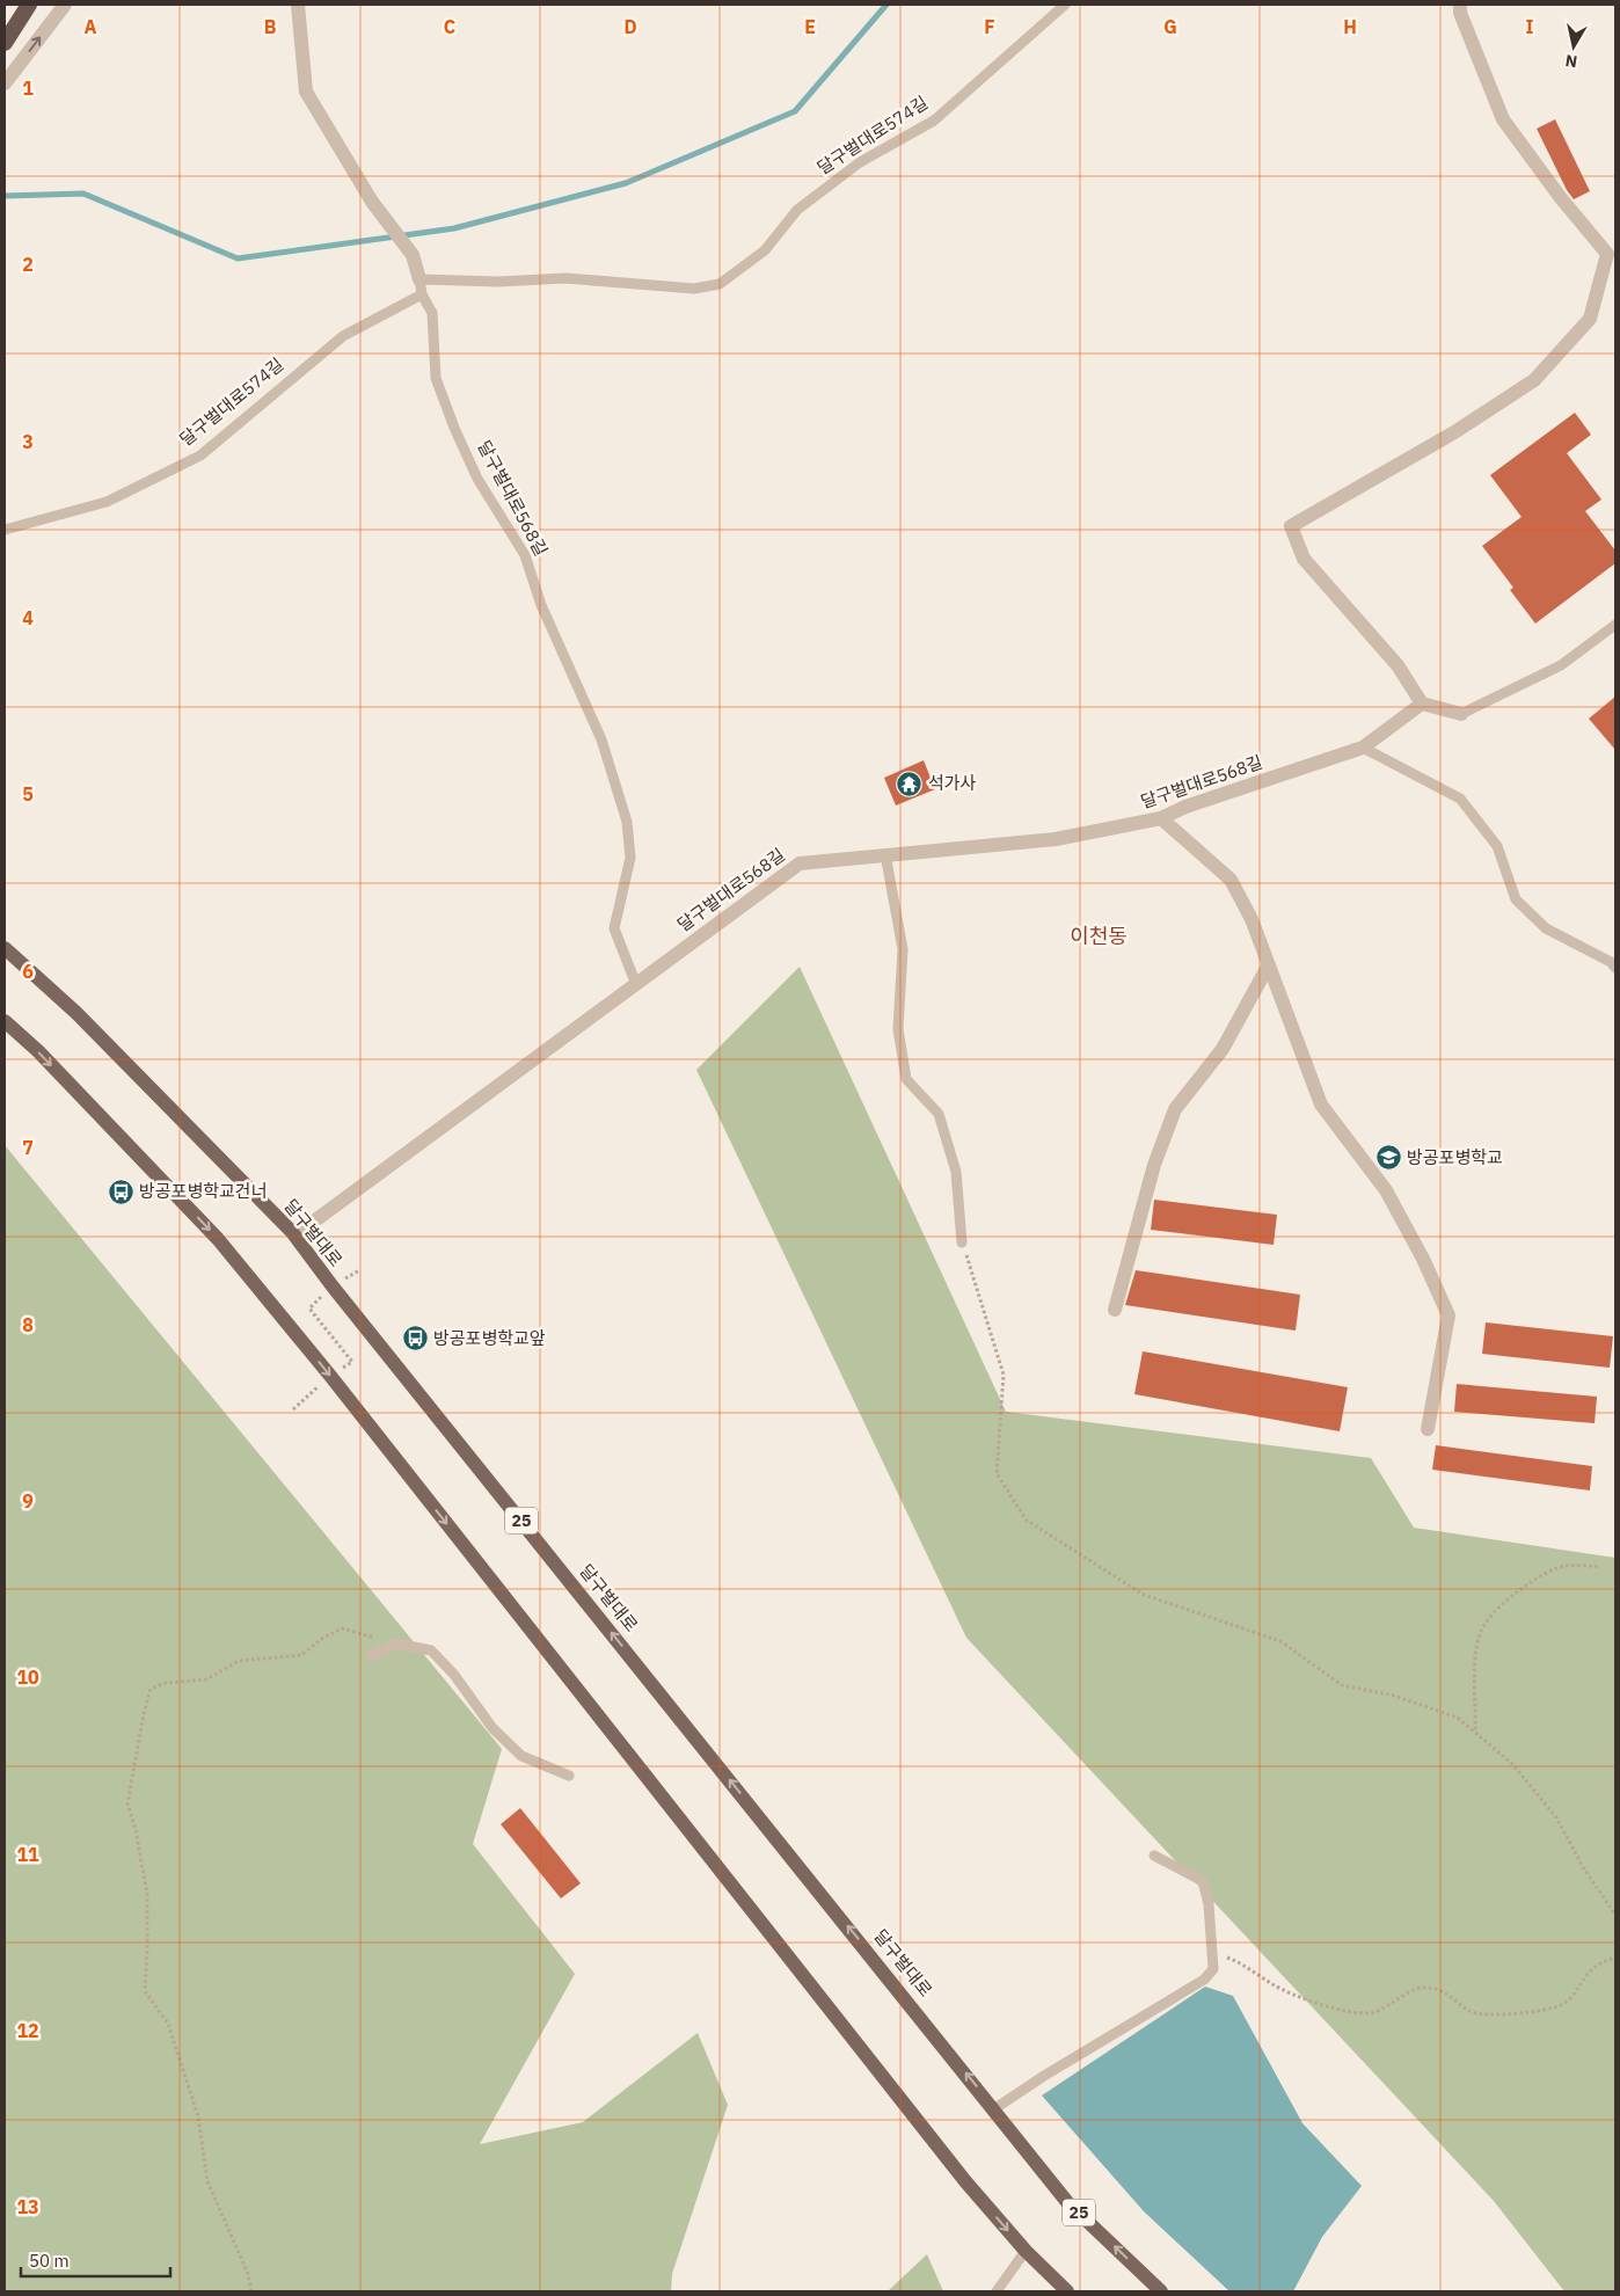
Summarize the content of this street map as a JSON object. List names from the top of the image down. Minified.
{"streets":{"main road":["달구벌대로","25"],"street":["달구벌대로568길"],"lane":["달구벌대로574길"]},"crossings":[["달구벌대로574길","달구벌대로568길"],["달구벌대로568길","달구벌대로"]],"districts":["이천동"],"places":{"temple":["석가사"],"school or university":["방공포병학교"],"bus stop":["방공포병학교건너","방공포병학교앞"]},"scale_bar":"50 m","north":"bottom","grid":{"columns":["A","B","C","D","E","F","G","H","I"],"rows":["1","2","3","4","5","6","7","8","9","10","11","12","13"]}}
